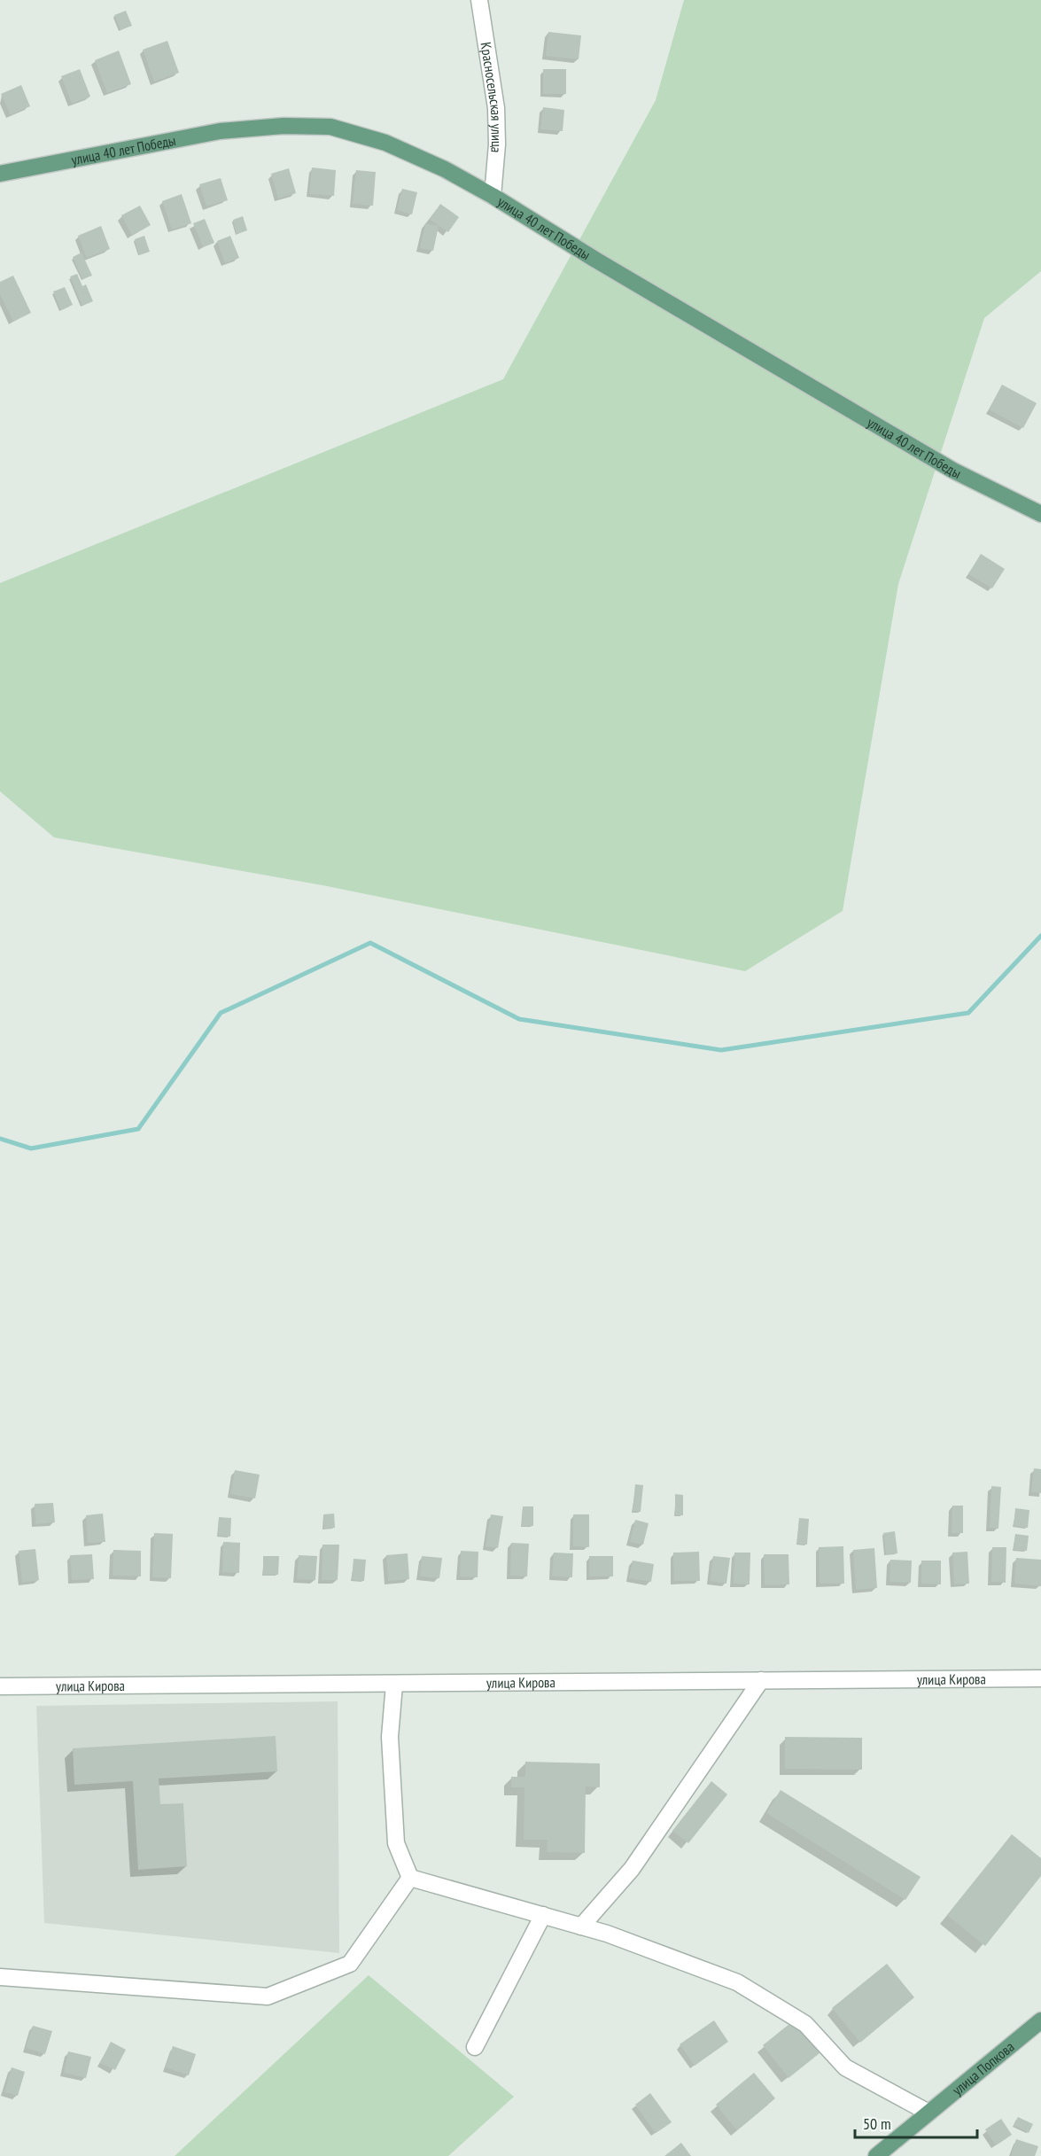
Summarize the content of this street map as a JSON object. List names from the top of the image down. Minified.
{"streets":{"main road":["улица 40 лет Победы","улица Попкова"],"street":["Красносельская улица","улица Кирова"]},"crossings":[["Красносельская улица","улица 40 лет Победы"]],"scale_bar":"50 m"}
